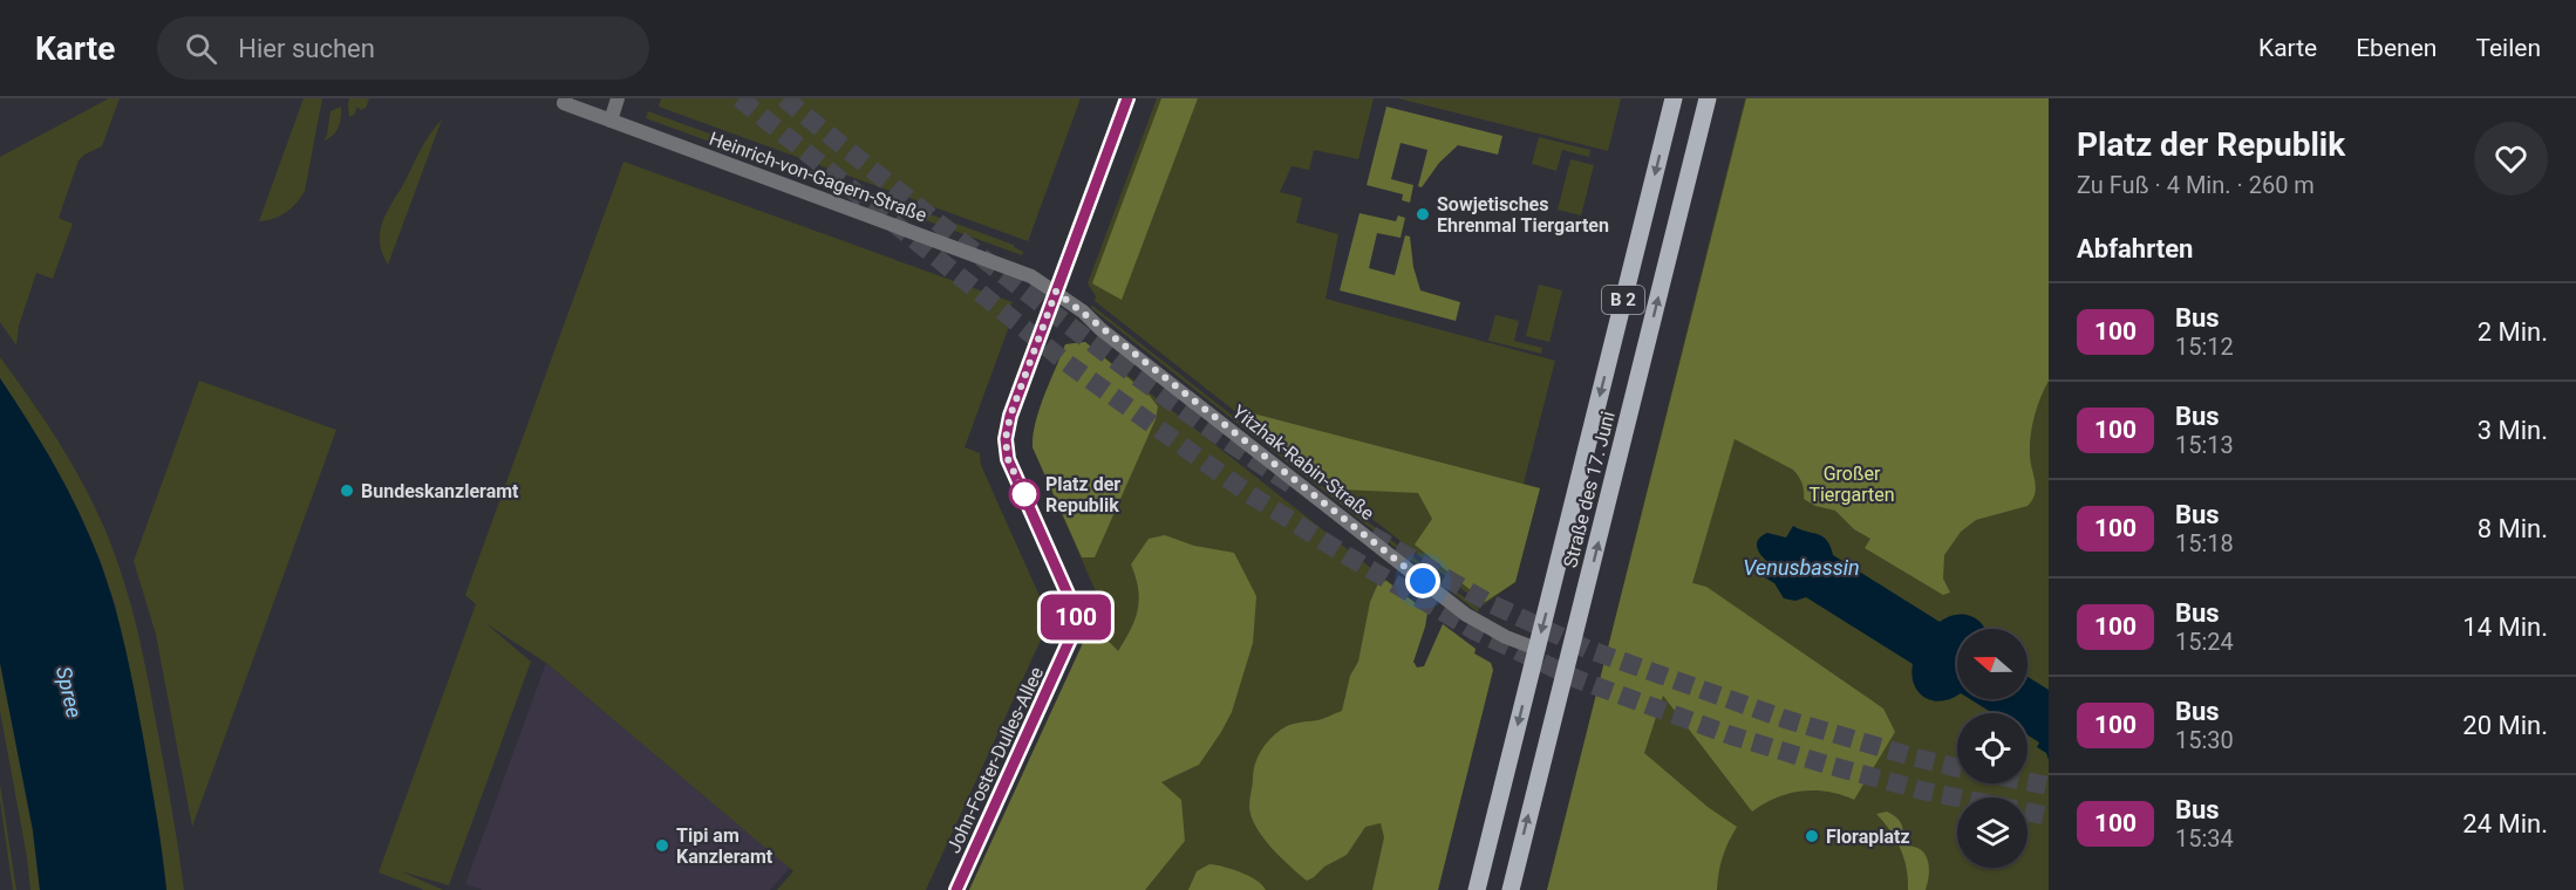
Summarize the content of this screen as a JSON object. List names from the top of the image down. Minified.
{"streets":{"main road":["B 2","Straße des 17. Juni"],"street":["Heinrich-von-Gagern-Straße","Yitzhak-Rabin-Straße","John-Foster-Dulles-Allee"]},"crossings":[["Heinrich-von-Gagern-Straße","Yitzhak-Rabin-Straße"],["Heinrich-von-Gagern-Straße","John-Foster-Dulles-Allee"],["Yitzhak-Rabin-Straße","Straße des 17. Juni"],["Yitzhak-Rabin-Straße","John-Foster-Dulles-Allee"]],"water":["Venusbassin","Spree"],"parks":["Großer Tiergarten"],"places":["Sowjetisches Ehrenmal Tiergarten","Bundeskanzleramt","Platz der Republik","Floraplatz","Tipi am Kanzleramt"],"lines":["bus line 100"],"north":"left","page":{"header":"Karte","search":"Hier suchen","nav":["Karte","Ebenen","Teilen"],"on_map":"100","heading":[["Platz der Republik","Zu Fuß · 4 Min. · 260 m"],"Abfahrten"],"list":[{"mark":"100","name":"Bus","note":"15:12","value":"2 Min."},{"mark":"100","name":"Bus","note":"15:13","value":"3 Min."},{"mark":"100","name":"Bus","note":"15:18","value":"8 Min."},{"mark":"100","name":"Bus","note":"15:24","value":"14 Min."},{"mark":"100","name":"Bus","note":"15:30","value":"20 Min."},{"mark":"100","name":"Bus","note":"15:34","value":"24 Min."}]}}
